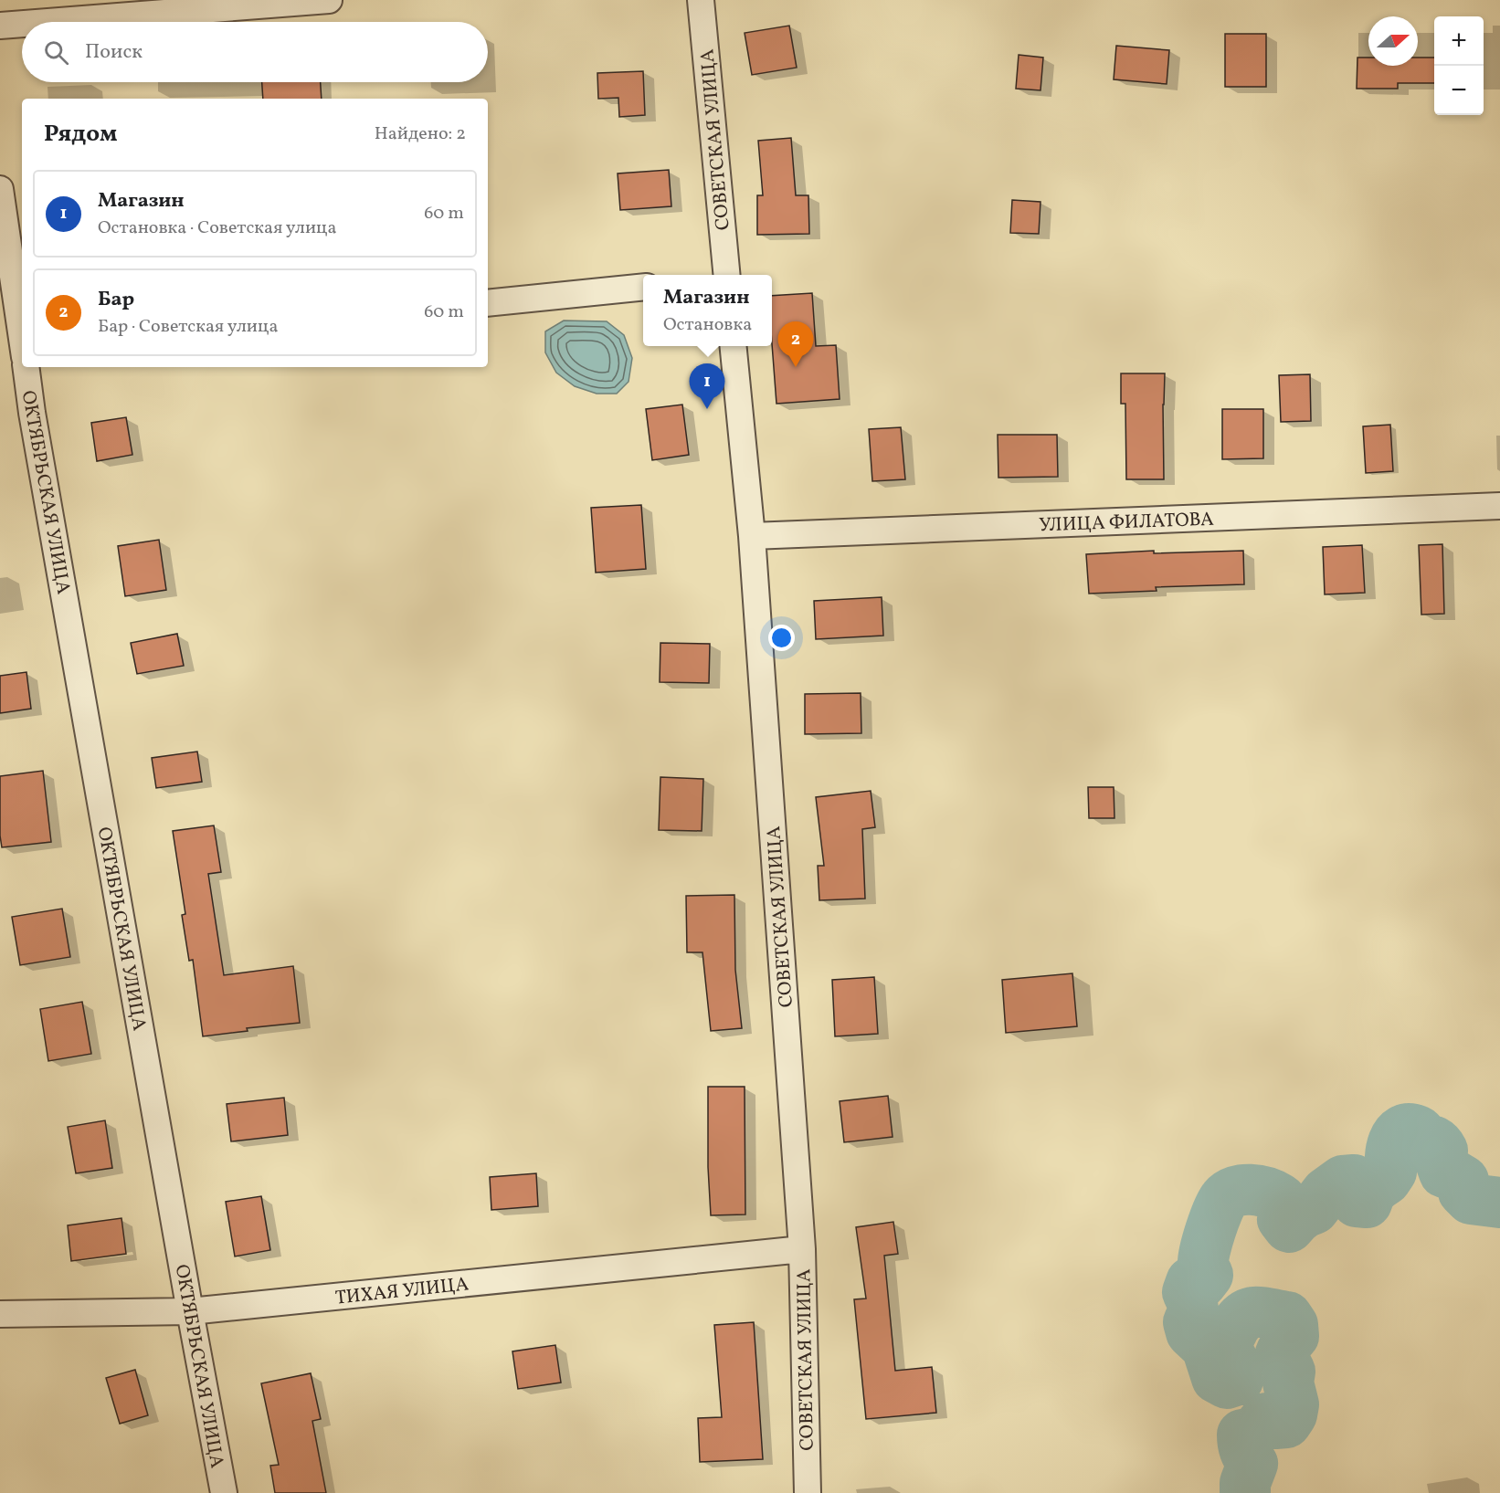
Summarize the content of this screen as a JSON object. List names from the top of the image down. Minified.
{"streets":{"street":["СОВЕТСКАЯ УЛИЦА","ОКТЯБРЬСКАЯ УЛИЦА","УЛИЦА ФИЛАТОВА","ТИХАЯ УЛИЦА"]},"crossings":[["СОВЕТСКАЯ УЛИЦА","УЛИЦА ФИЛАТОВА"],["СОВЕТСКАЯ УЛИЦА","ТИХАЯ УЛИЦА"],["ОКТЯБРЬСКАЯ УЛИЦА","ТИХАЯ УЛИЦА"]],"north":"right","page":{"map_buttons":["+","−"],"search":"Поиск","heading":["Рядом","Найдено: 2"],"list":[{"mark":"1","name":"Магазин","note":"Остановка · Советская улица","value":"60 m"},{"mark":"2","name":"Бар","note":"Бар · Советская улица","value":"60 m"}],"popup":["Магазин","Остановка"],"pins":["2","1"]}}
